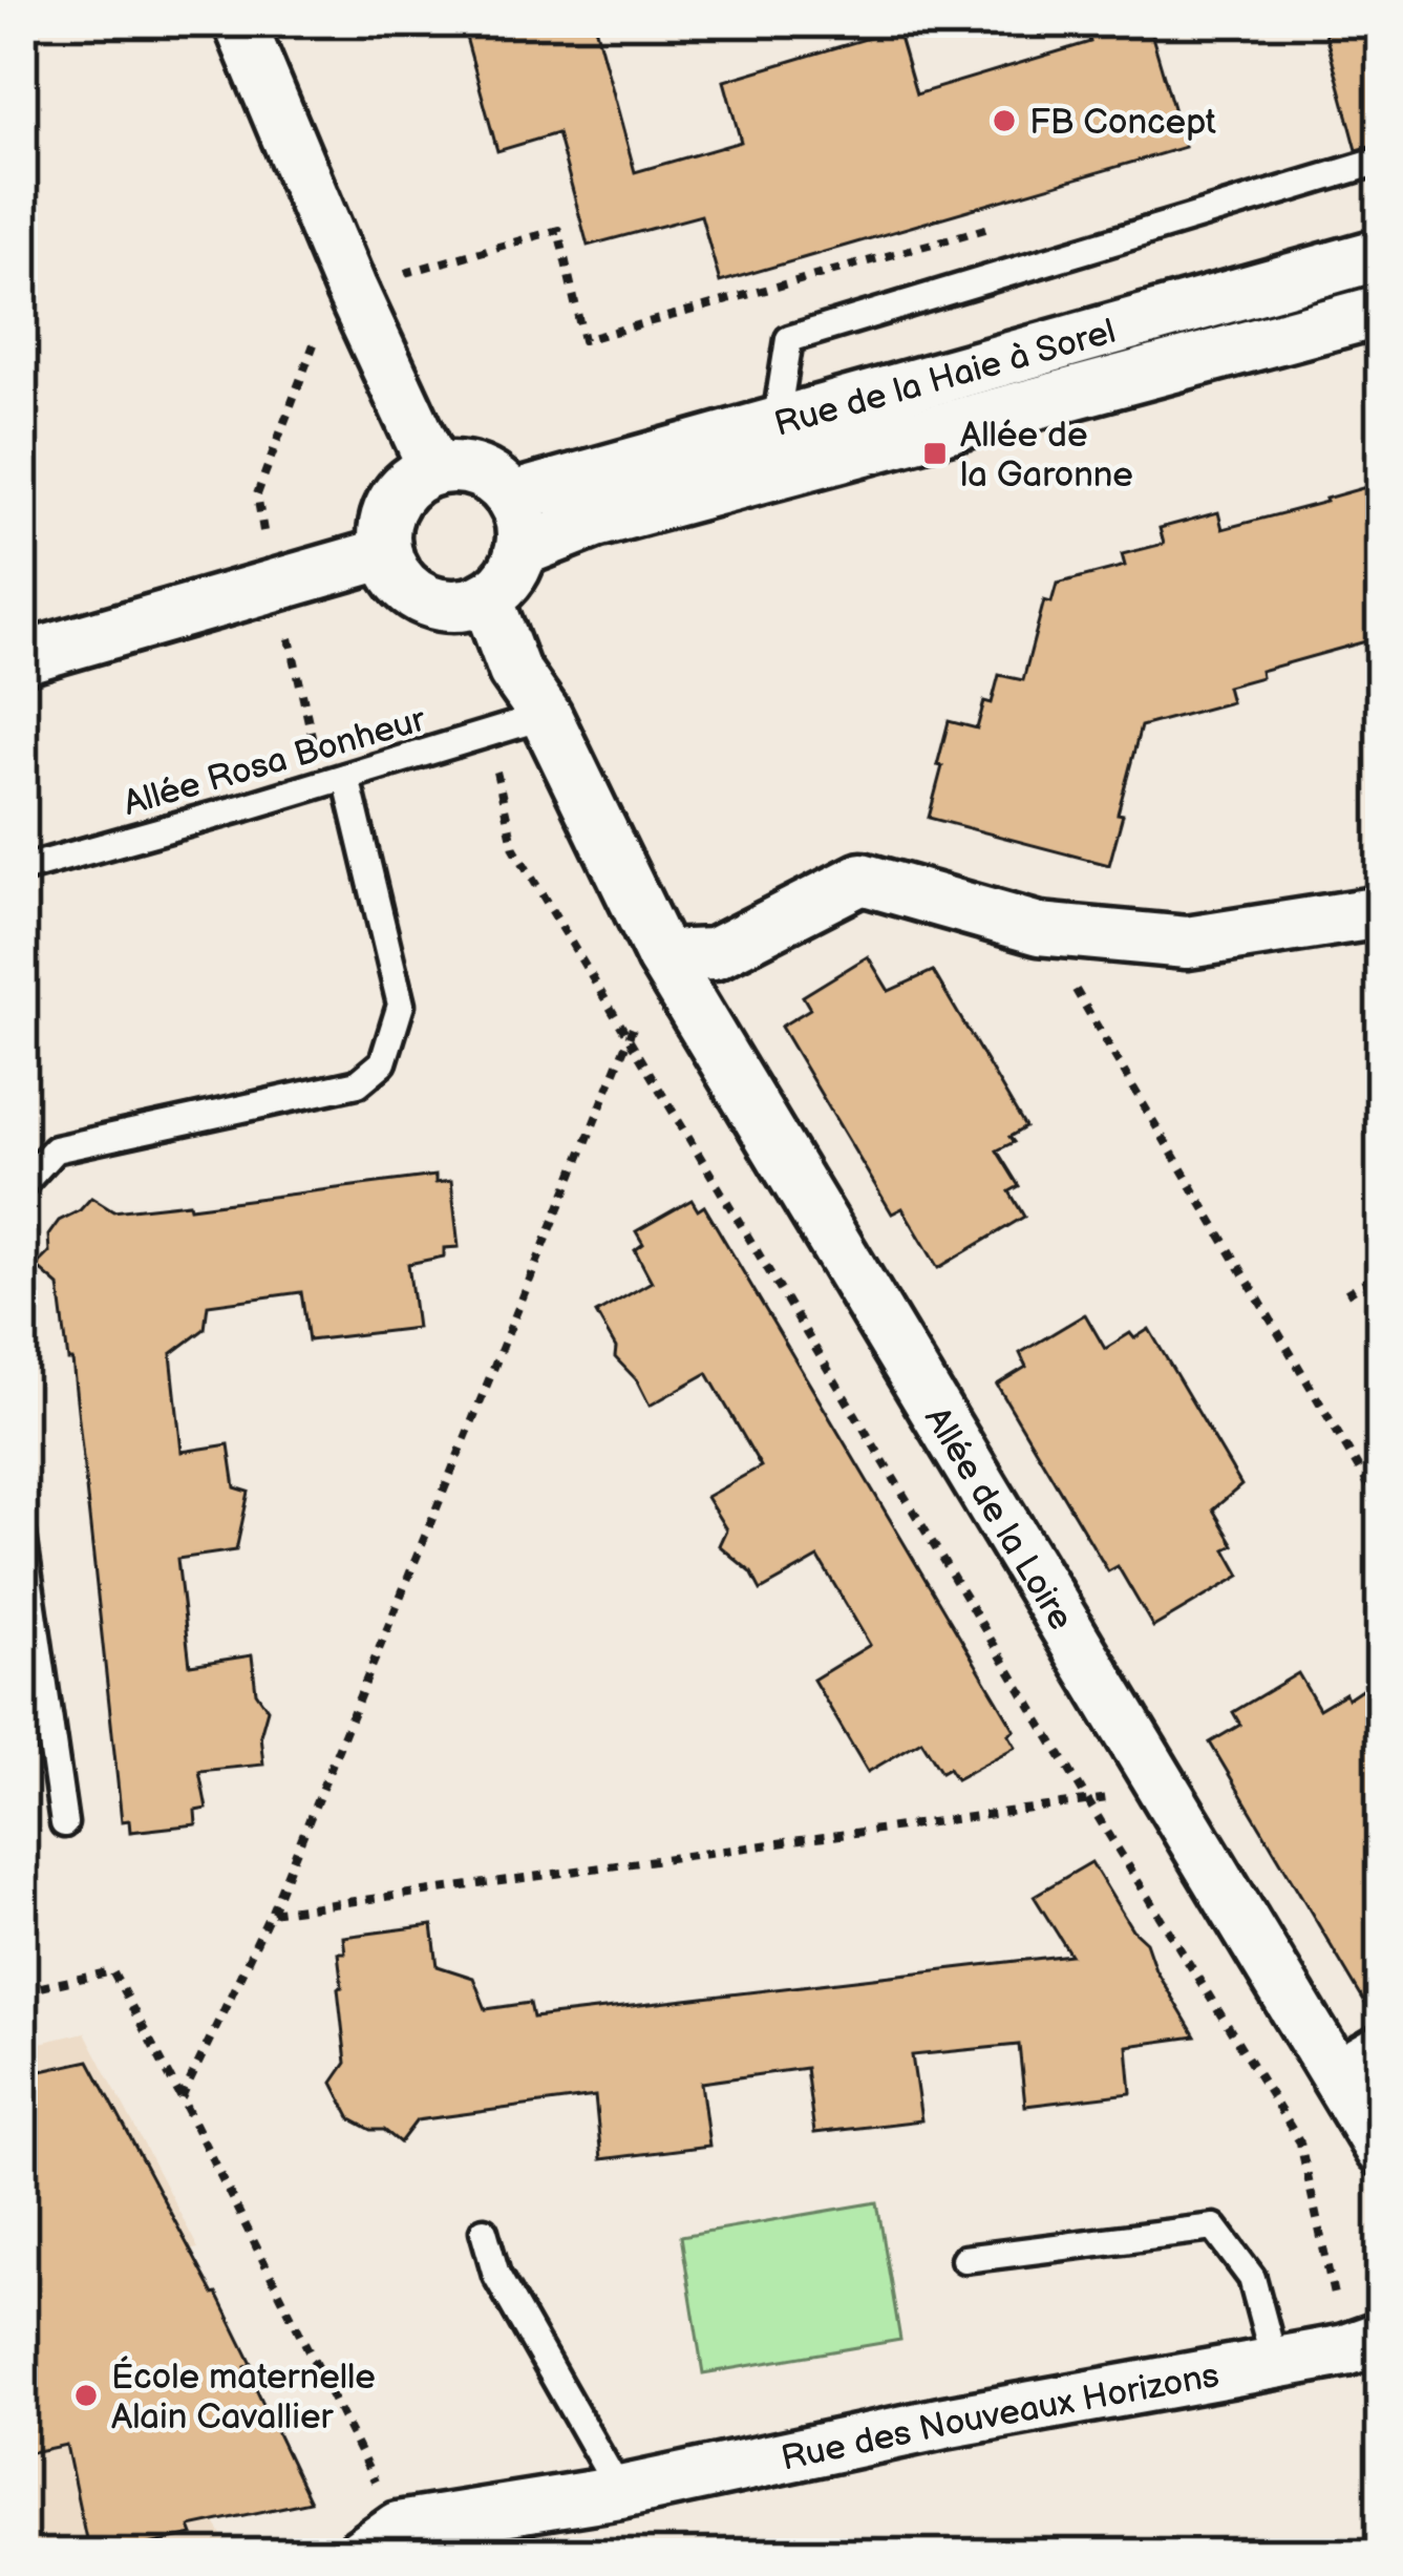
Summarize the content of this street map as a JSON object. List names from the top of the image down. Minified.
{"streets":{"street":["Rue de la Haie à Sorel","Allée de la Loire","Rue des Nouveaux Horizons"],"lane":["Allée Rosa Bonheur"]},"crossings":[["Rue de la Haie à Sorel","Allée de la Loire"],["Allée Rosa Bonheur","Allée de la Loire"]],"places":{"other":["FB Concept","École maternelle Alain Cavallier"],"transit":["Allée de la Garonne"]}}
